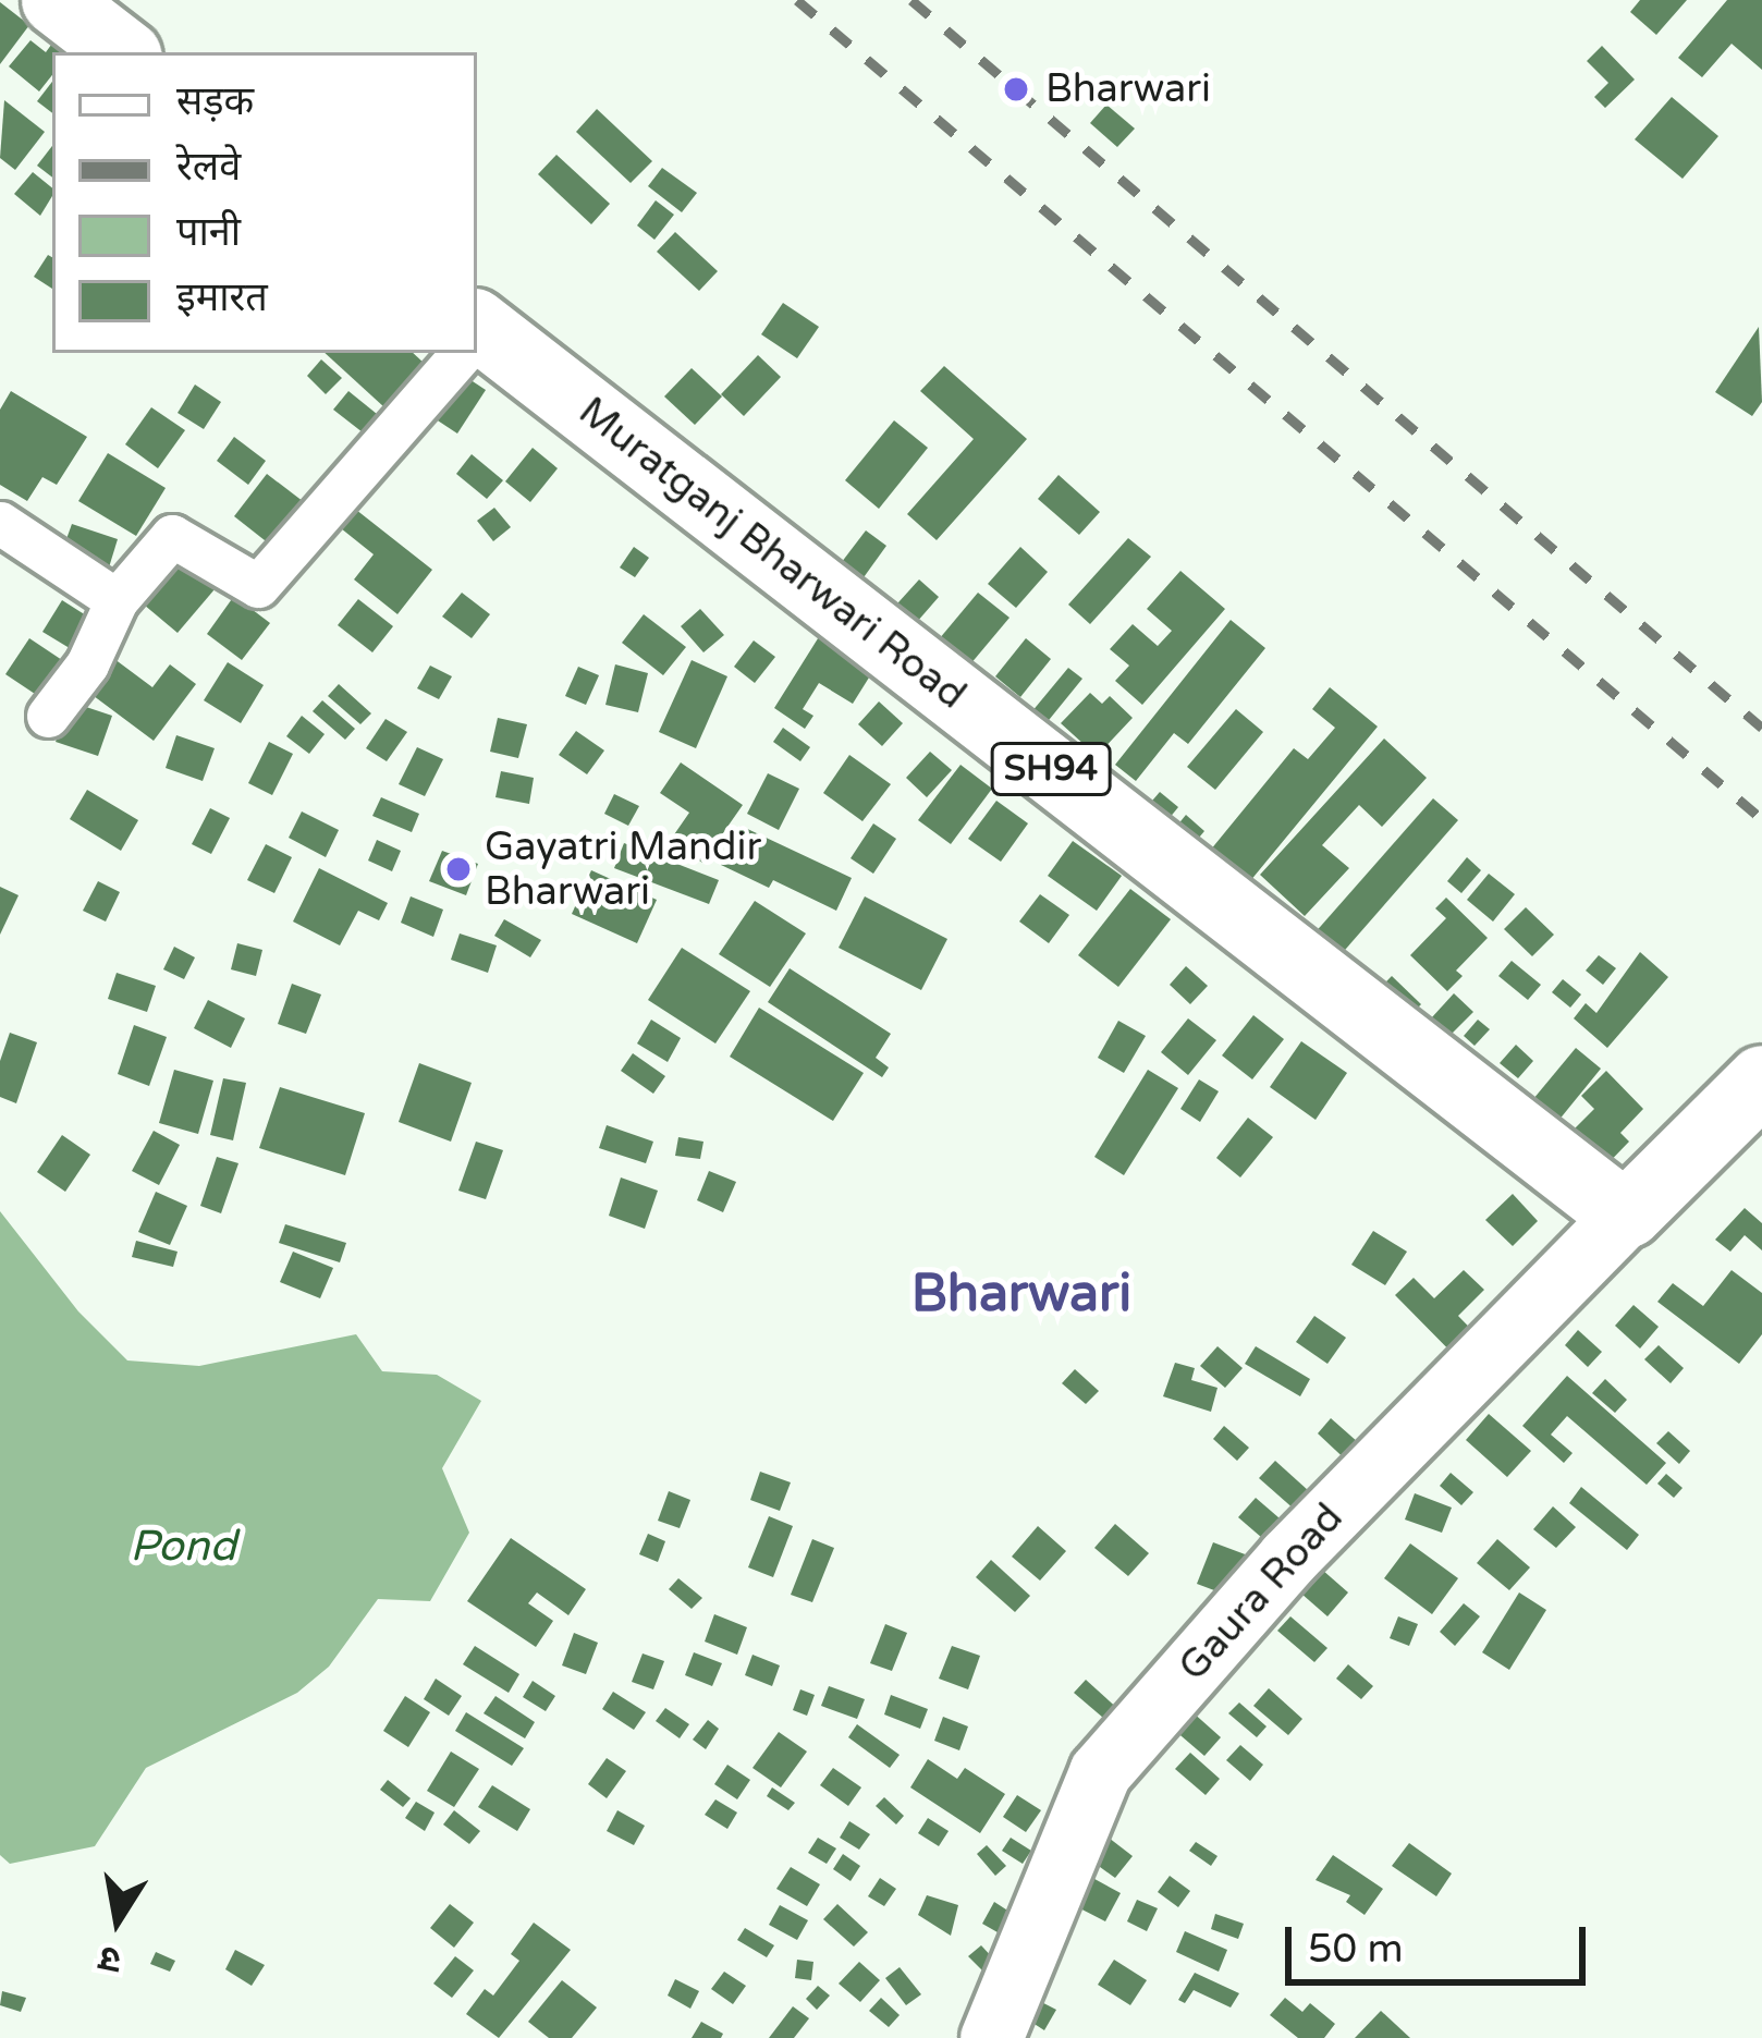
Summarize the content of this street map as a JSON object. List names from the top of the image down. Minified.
{"streets":{"main road":["Muratganj Bharwari Road","SH94"],"street":["Gaura Road"]},"crossings":[["Muratganj Bharwari Road","Gaura Road"]],"districts":["Bharwari"],"water":["Pond"],"places":["Bharwari","Gayatri Mandir Bharwari"],"legend":["सड़क","रेलवे","पानी","इमारत"],"scale_bar":"50 m","north":"bottom"}
